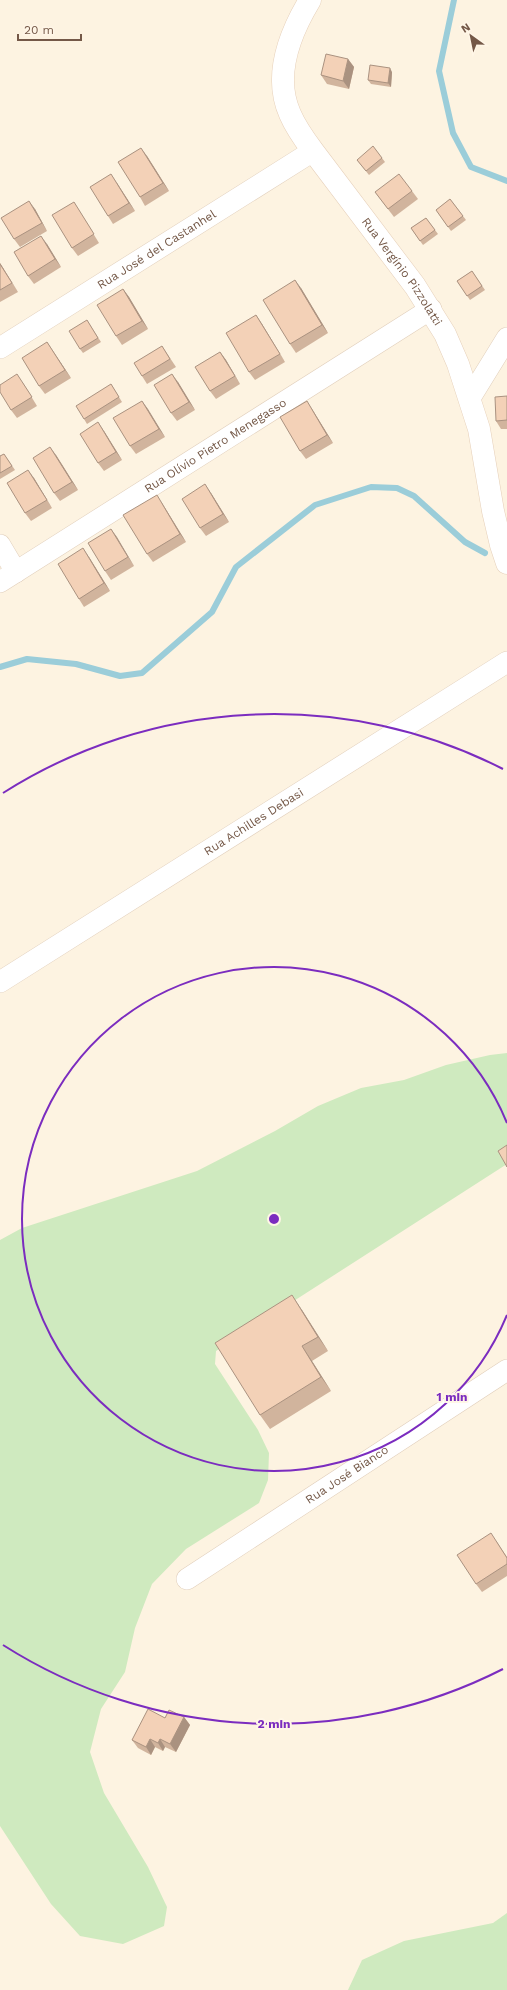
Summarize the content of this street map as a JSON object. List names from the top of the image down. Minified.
{"streets":{"street":["Rua José del Castanhel","Rua Vergínio Pizzolatti","Rua Olívio Pietro Menegasso","Rua Achilles Debasi","Rua José Bianco"]},"crossings":[["Rua José del Castanhel","Rua Vergínio Pizzolatti"],["Rua Vergínio Pizzolatti","Rua Olívio Pietro Menegasso"]],"scale_bar":"20 m","north":"top left","rings":["1 min","2 min"]}
